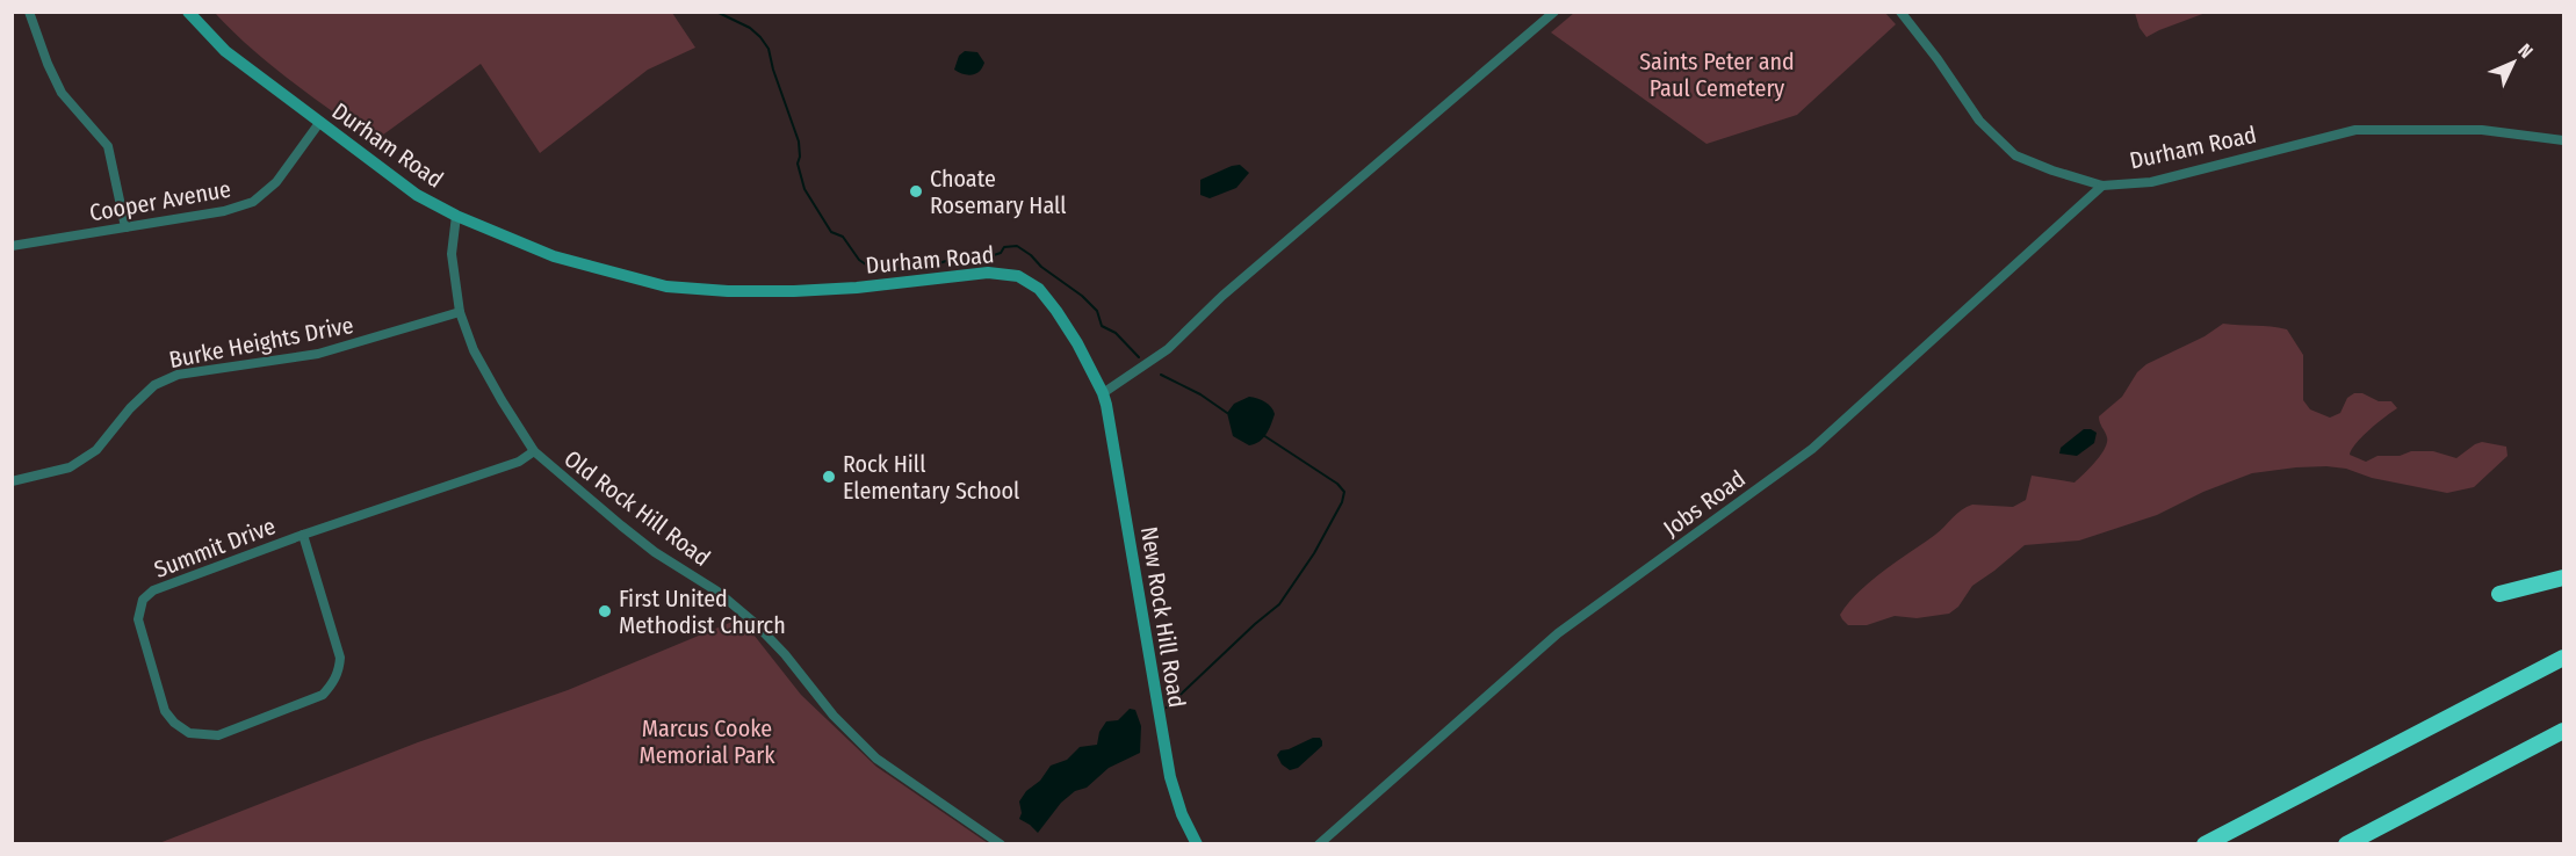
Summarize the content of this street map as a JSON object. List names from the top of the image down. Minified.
{"streets":{"main road":["Durham Road","New Rock Hill Road"],"street":["Cooper Avenue","Burke Heights Drive","Jobs Road","Old Rock Hill Road","Summit Drive"]},"crossings":[["Durham Road","Cooper Avenue"],["Durham Road","Jobs Road"],["Durham Road","Old Rock Hill Road"],["Durham Road","New Rock Hill Road"],["Burke Heights Drive","Old Rock Hill Road"],["Old Rock Hill Road","Summit Drive"]],"parks":["Saints Peter and Paul Cemetery","Marcus Cooke Memorial Park"],"places":["Choate Rosemary Hall","Rock Hill Elementary School","First United Methodist Church"],"north":"top right"}
